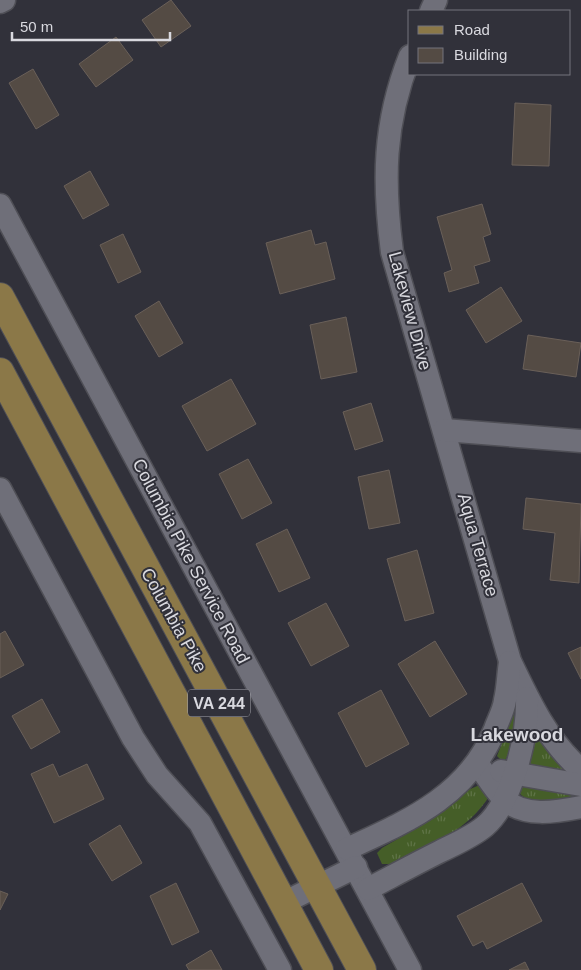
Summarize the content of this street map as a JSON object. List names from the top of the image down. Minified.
{"streets":{"main road":["Columbia Pike","VA 244"],"street":["Lakeview Drive","Aqua Terrace","Columbia Pike Service Road"]},"crossings":[["Lakeview Drive","Aqua Terrace"],["Aqua Terrace","Columbia Pike Service Road"],["Aqua Terrace","Columbia Pike"]],"districts":["Lakewood"],"legend":["Road","Building"],"scale_bar":"50 m"}
